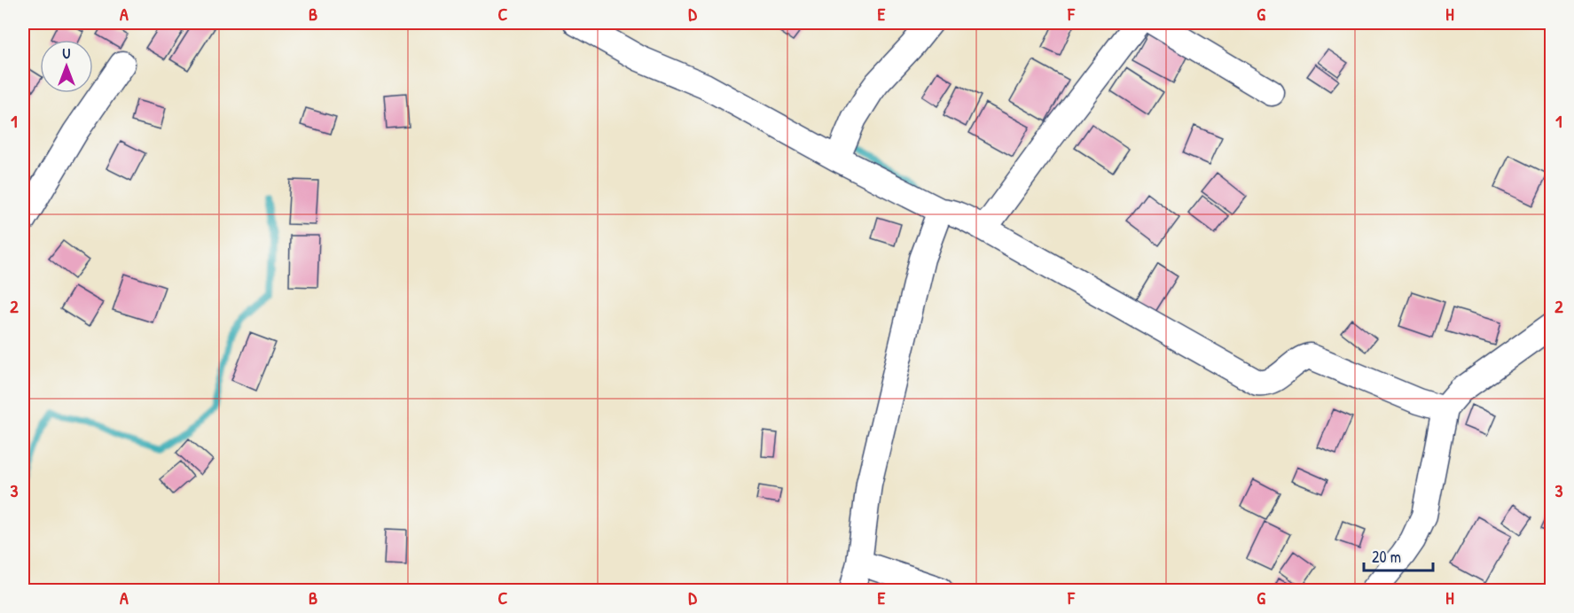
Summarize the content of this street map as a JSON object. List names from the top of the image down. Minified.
{"scale_bar":"20 m","north":"top","grid":{"columns":["A","B","C","D","E","F","G","H"],"rows":["1","2","3"]}}
